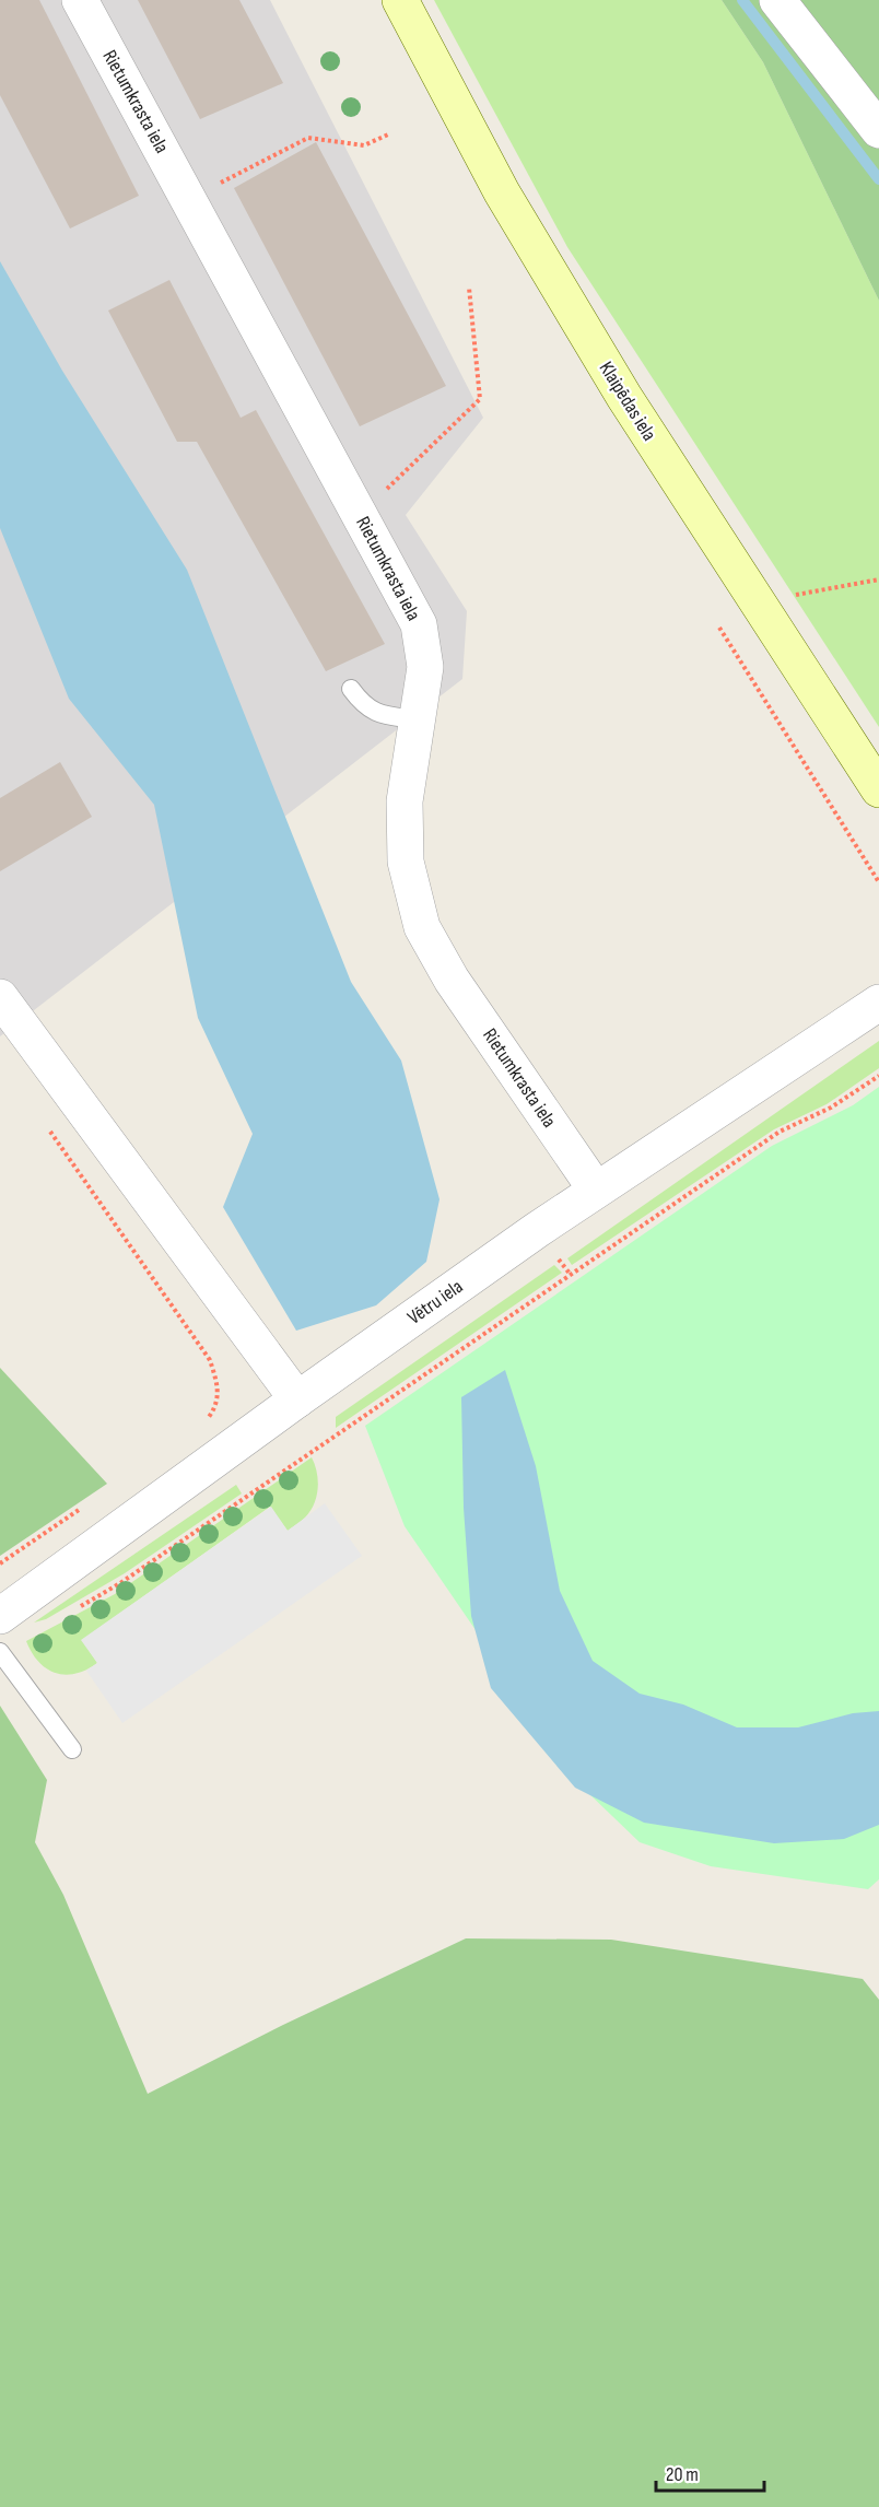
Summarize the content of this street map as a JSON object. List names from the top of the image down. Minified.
{"streets":{"main road":["Klaipēdas iela"],"street":["Rietumkrasta iela","Vētru iela"]},"crossings":[["Rietumkrasta iela","Vētru iela"]],"scale_bar":"20 m"}
